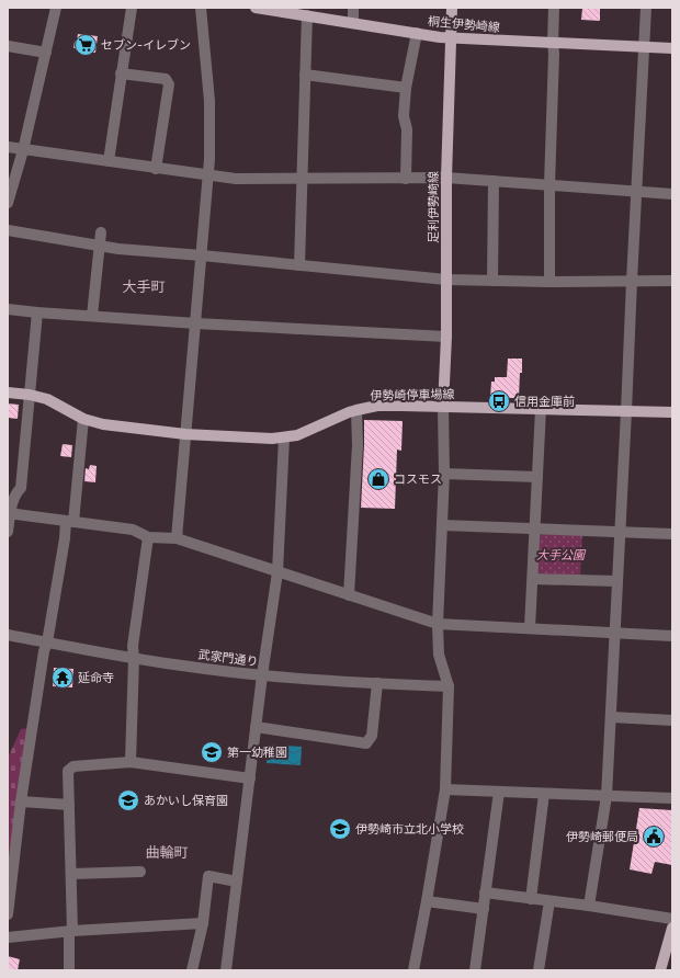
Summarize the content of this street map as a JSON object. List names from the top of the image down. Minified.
{"streets":{"main road":["桐生伊勢崎線","足利伊勢崎線","伊勢崎停車場線"],"street":["武家門通り"]},"crossings":[["桐生伊勢崎線","足利伊勢崎線"],["足利伊勢崎線","伊勢崎停車場線"]],"districts":["大手町","曲輪町"],"parks":["大手公園"],"places":{"supermarket":["セブン-イレブン"],"bus stop":["信用金庫前"],"shop":["コスモス"],"temple":["延命寺"],"school or university":["第一幼稚園","あかいし保育園","伊勢崎市立北小学校"],"public building":["伊勢崎郵便局"]}}
